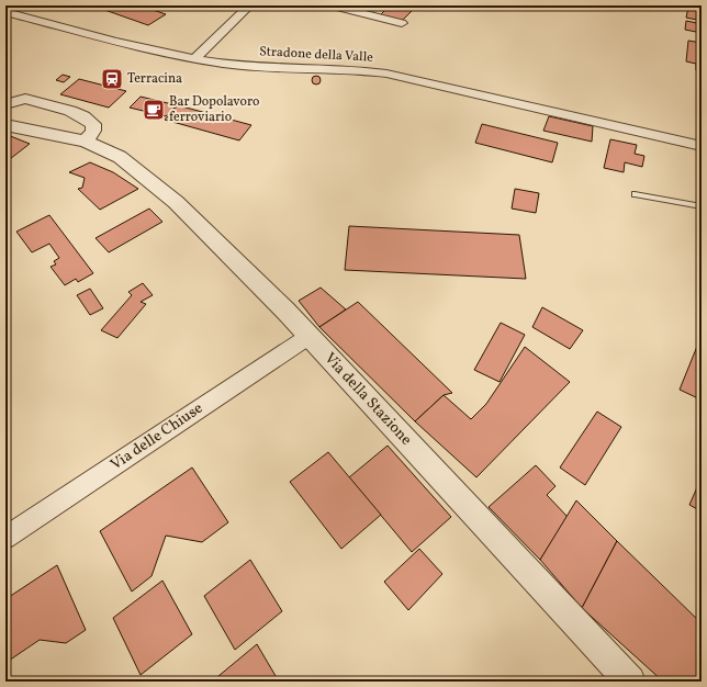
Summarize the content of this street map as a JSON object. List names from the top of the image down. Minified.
{"streets":{"street":["Stradone della Valle","Via della Stazione","Via delle Chiuse"]},"crossings":[["Via della Stazione","Via delle Chiuse"]],"places":{"station":["Terracina"],"cafe":["Bar Dopolavoro ferroviario"]}}
